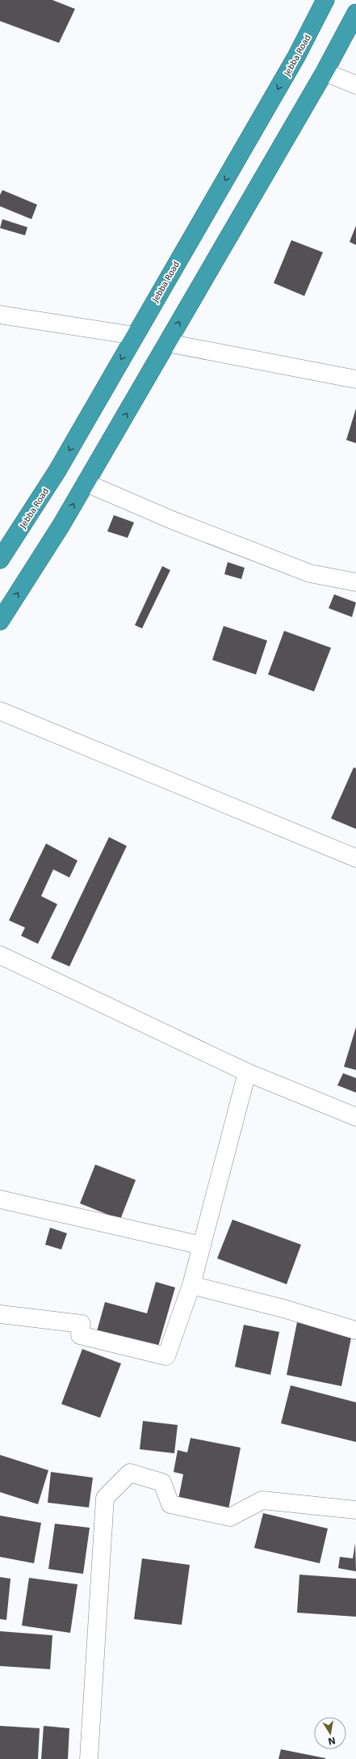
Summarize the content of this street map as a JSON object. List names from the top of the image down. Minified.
{"streets":{"highway":["Jebba Road"]},"north":"bottom"}
